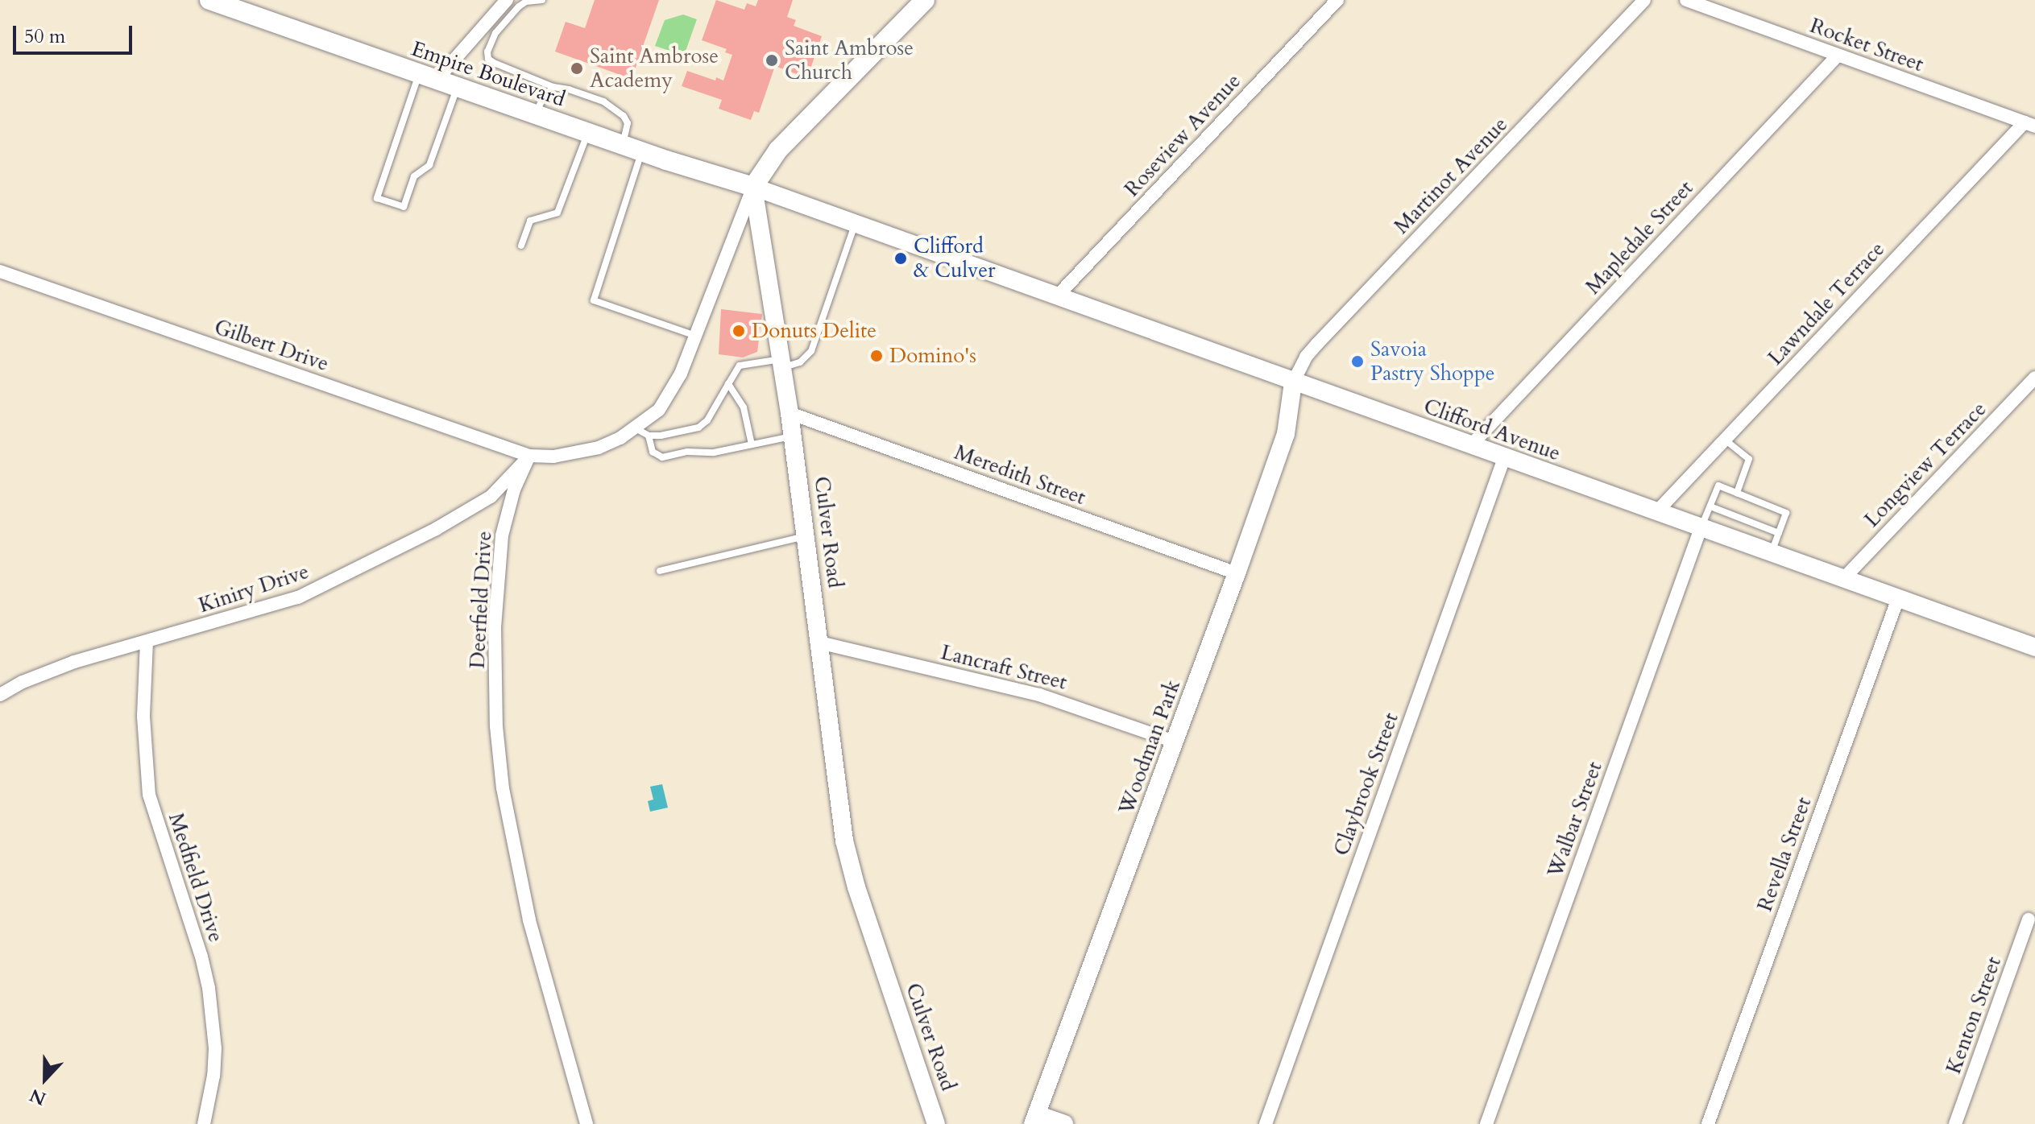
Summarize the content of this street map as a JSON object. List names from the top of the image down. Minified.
{"streets":{"main road":["Empire Boulevard","Clifford Avenue","Culver Road","Woodman Park"],"street":["Rocket Street","Roseview Avenue","Martinot Avenue","Mapledale Street","Lawndale Terrace","Gilbert Drive","Longview Terrace","Meredith Street","Kiniry Drive","Deerfield Drive","Lancraft Street","Claybrook Street","Walbar Street","Revella Street","Medfield Drive","Kenton Street"]},"crossings":[["Rocket Street","Mapledale Street"],["Rocket Street","Lawndale Terrace"],["Empire Boulevard","Clifford Avenue"],["Empire Boulevard","Culver Road"],["Roseview Avenue","Clifford Avenue"],["Martinot Avenue","Clifford Avenue"],["Martinot Avenue","Woodman Park"],["Mapledale Street","Clifford Avenue"],["Lawndale Terrace","Clifford Avenue"],["Gilbert Drive","Kiniry Drive"],["Gilbert Drive","Deerfield Drive"],["Clifford Avenue","Longview Terrace"],["Clifford Avenue","Culver Road"],["Clifford Avenue","Woodman Park"],["Clifford Avenue","Claybrook Street"],["Clifford Avenue","Walbar Street"],["Clifford Avenue","Revella Street"],["Meredith Street","Culver Road"],["Meredith Street","Woodman Park"],["Culver Road","Lancraft Street"],["Kiniry Drive","Deerfield Drive"],["Kiniry Drive","Medfield Drive"],["Lancraft Street","Woodman Park"]],"places":["Saint Ambrose Church","Saint Ambrose Academy","Clifford & Culver","Donuts Delite","Domino's","Savoia Pastry Shoppe"],"scale_bar":"50 m","north":"bottom"}
